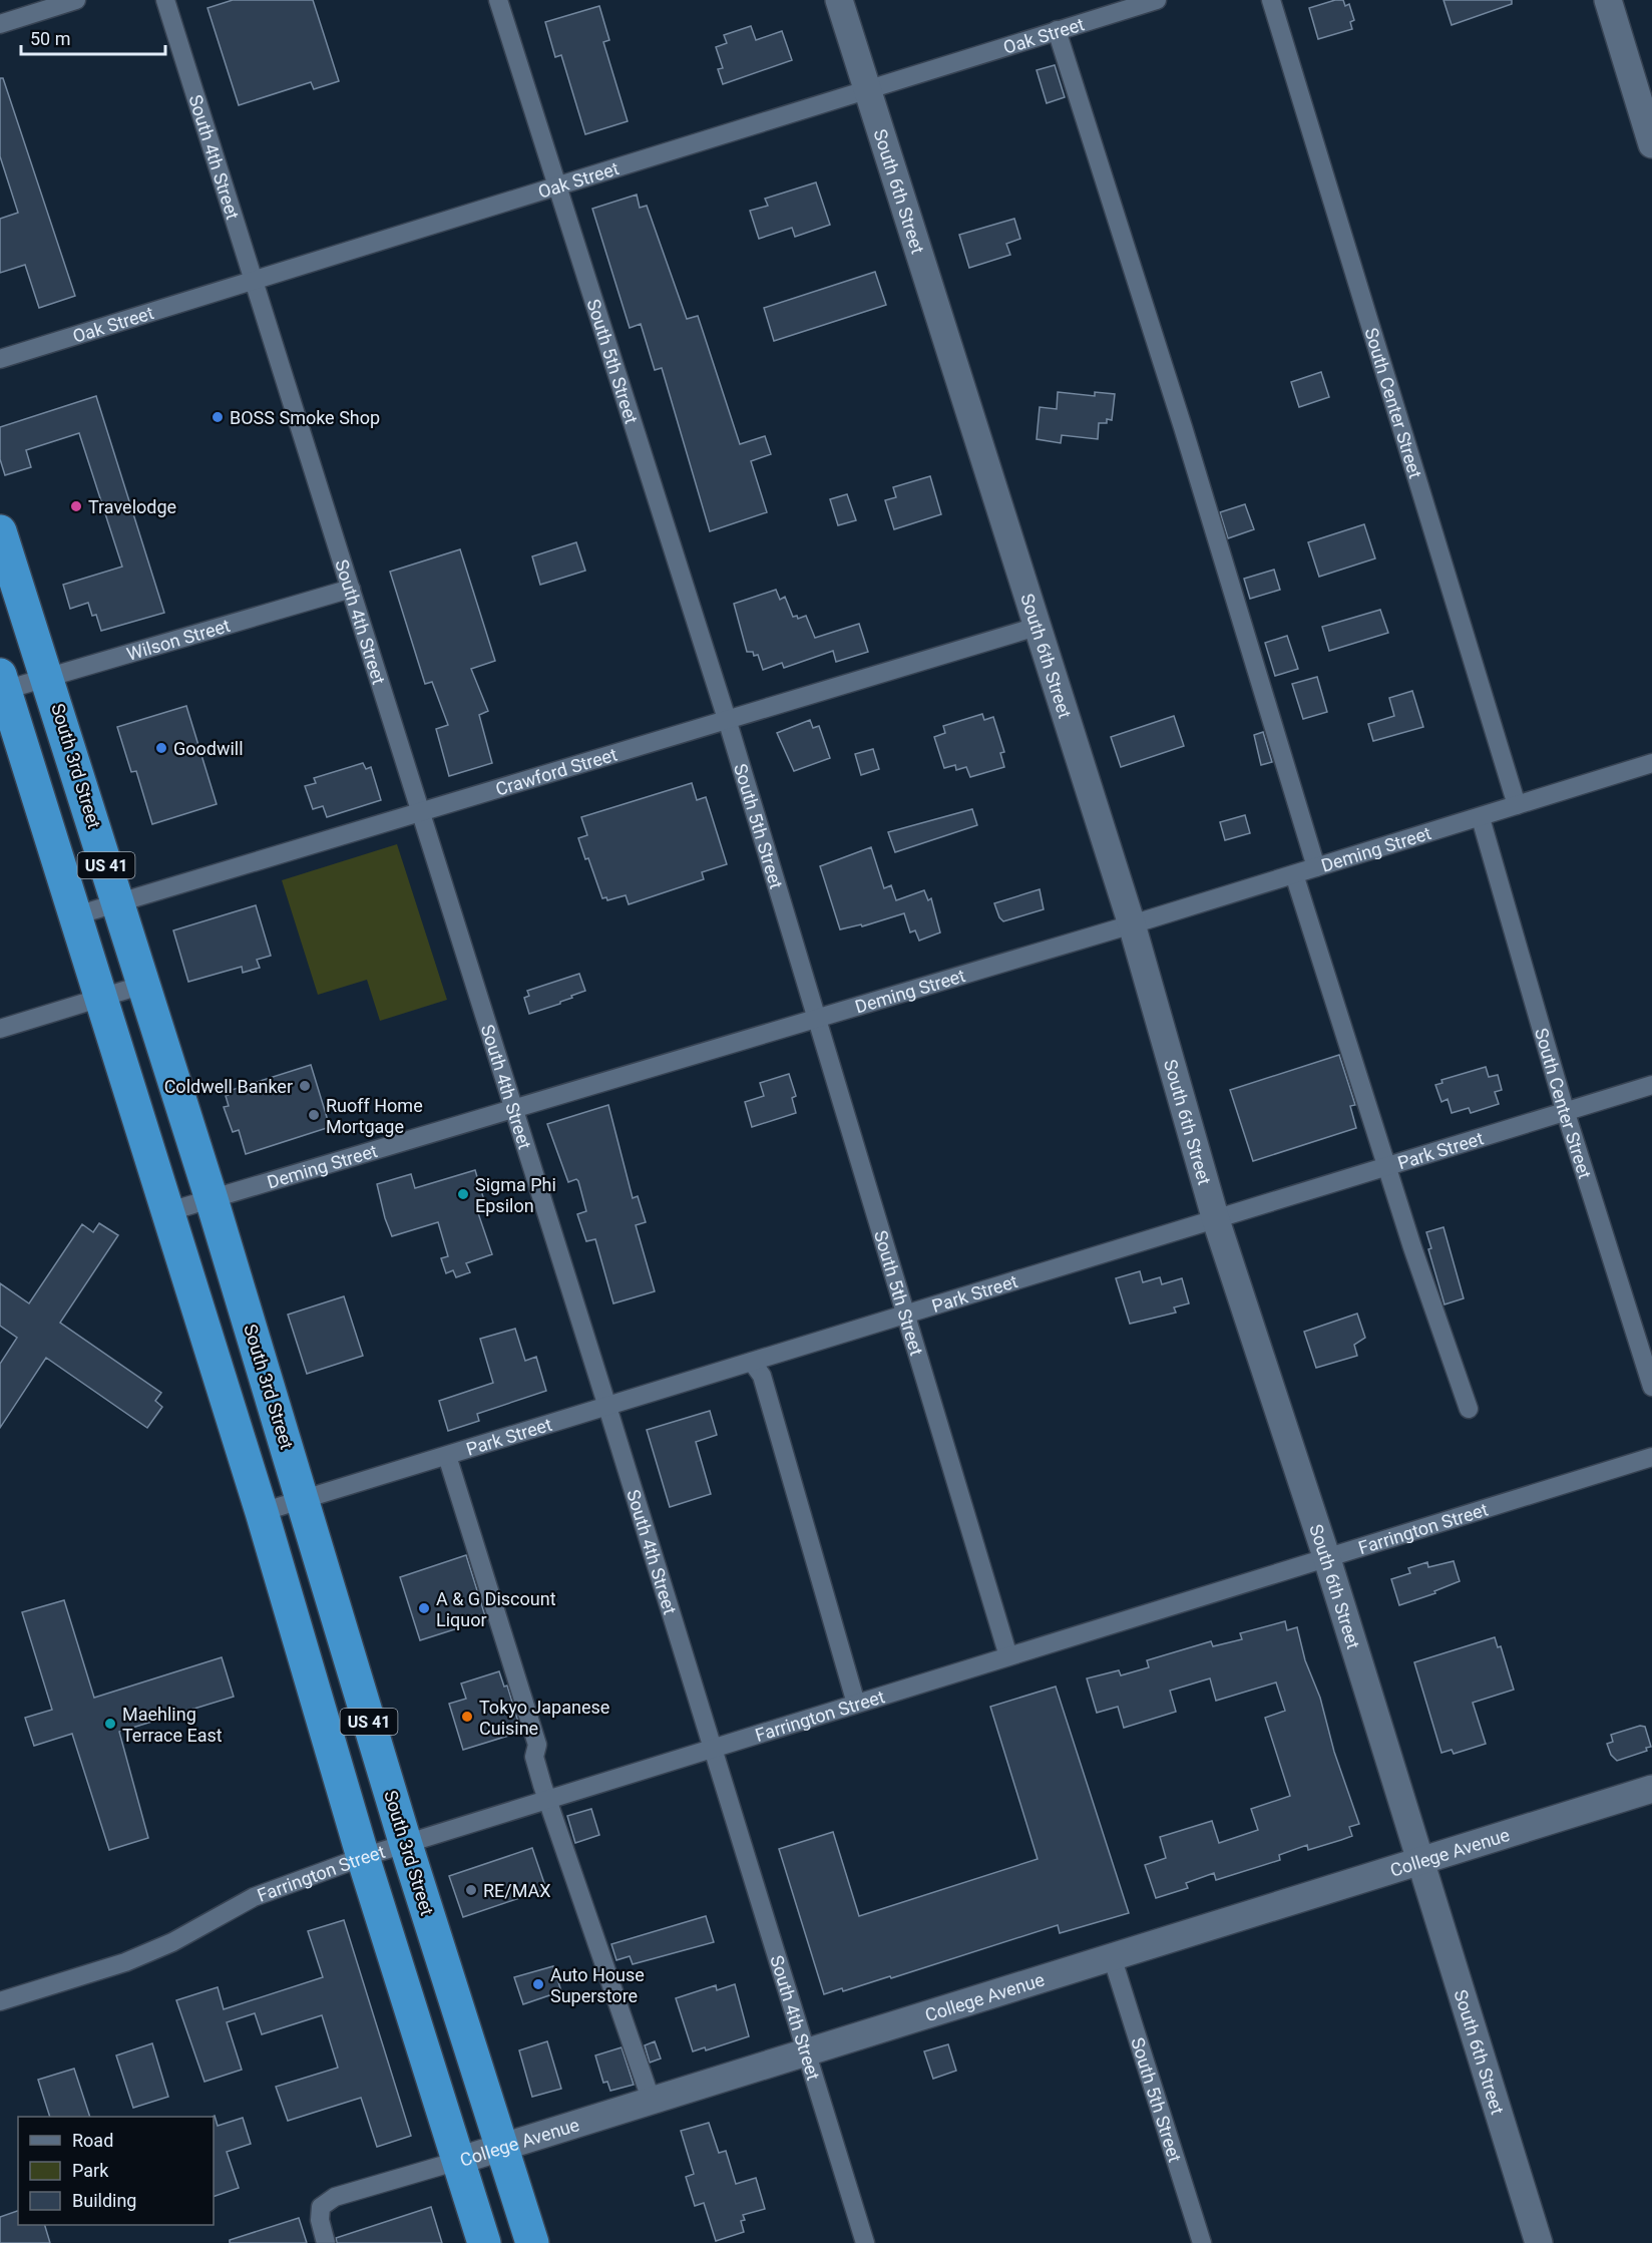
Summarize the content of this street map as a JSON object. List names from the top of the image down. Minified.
{"streets":{"highway":["South 3rd Street","US 41"],"street":["Oak Street","South 4th Street","South 6th Street","South 5th Street","South Center Street","Wilson Street","Crawford Street","Deming Street","Park Street","Farrington Street","College Avenue"]},"crossings":[["Oak Street","South 4th Street"],["Oak Street","South 6th Street"],["Oak Street","South 5th Street"],["South 4th Street","Wilson Street"],["South 4th Street","Crawford Street"],["South 4th Street","Deming Street"],["South 4th Street","Park Street"],["South 4th Street","Farrington Street"],["South 4th Street","College Avenue"],["South 6th Street","Crawford Street"],["South 6th Street","Deming Street"],["South 6th Street","Park Street"],["South 6th Street","Farrington Street"],["South 6th Street","College Avenue"],["South 5th Street","Crawford Street"],["South 5th Street","Deming Street"],["South 5th Street","Park Street"],["South 5th Street","Farrington Street"],["South 5th Street","College Avenue"],["South Center Street","Deming Street"],["South Center Street","Park Street"],["Wilson Street","South 3rd Street"],["Wilson Street","US 41"],["South 3rd Street","Crawford Street"],["South 3rd Street","Deming Street"],["South 3rd Street","Park Street"],["South 3rd Street","Farrington Street"],["South 3rd Street","College Avenue"],["Crawford Street","US 41"],["Deming Street","US 41"],["US 41","Park Street"],["US 41","Farrington Street"],["US 41","College Avenue"]],"places":["BOSS Smoke Shop","Travelodge","Goodwill","Coldwell Banker","Ruoff Home Mortgage","Sigma Phi Epsilon","A & G Discount Liquor","Tokyo Japanese Cuisine","Maehling Terrace East","RE/MAX","Auto House Superstore"],"legend":["Road","Park","Building"],"scale_bar":"50 m"}
